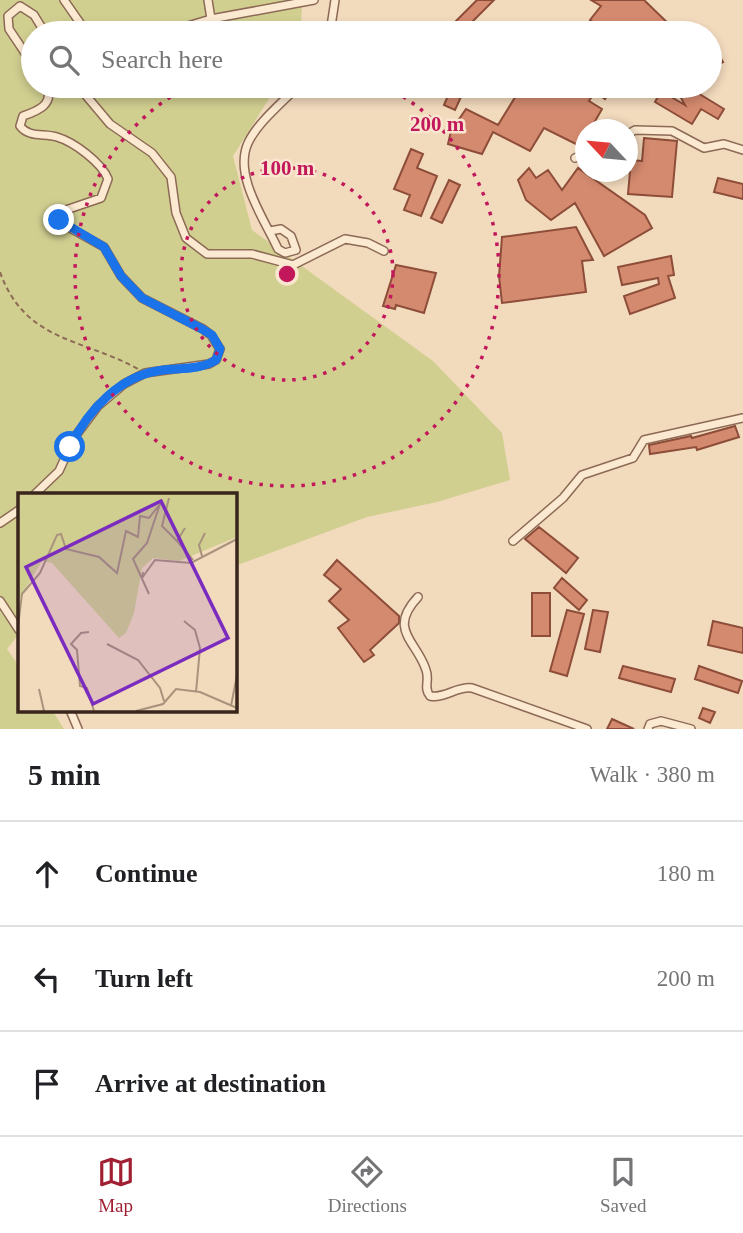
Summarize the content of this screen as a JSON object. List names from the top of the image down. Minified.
{"north":"top left","page":{"search":"Search here","heading":["5 min","Walk · 380 m"],"list":[["Continue","180 m"],["Turn left","200 m"],"Arrive at destination"],"nav":["Map","Directions","Saved"]},"rings":["200 m","100 m"]}
